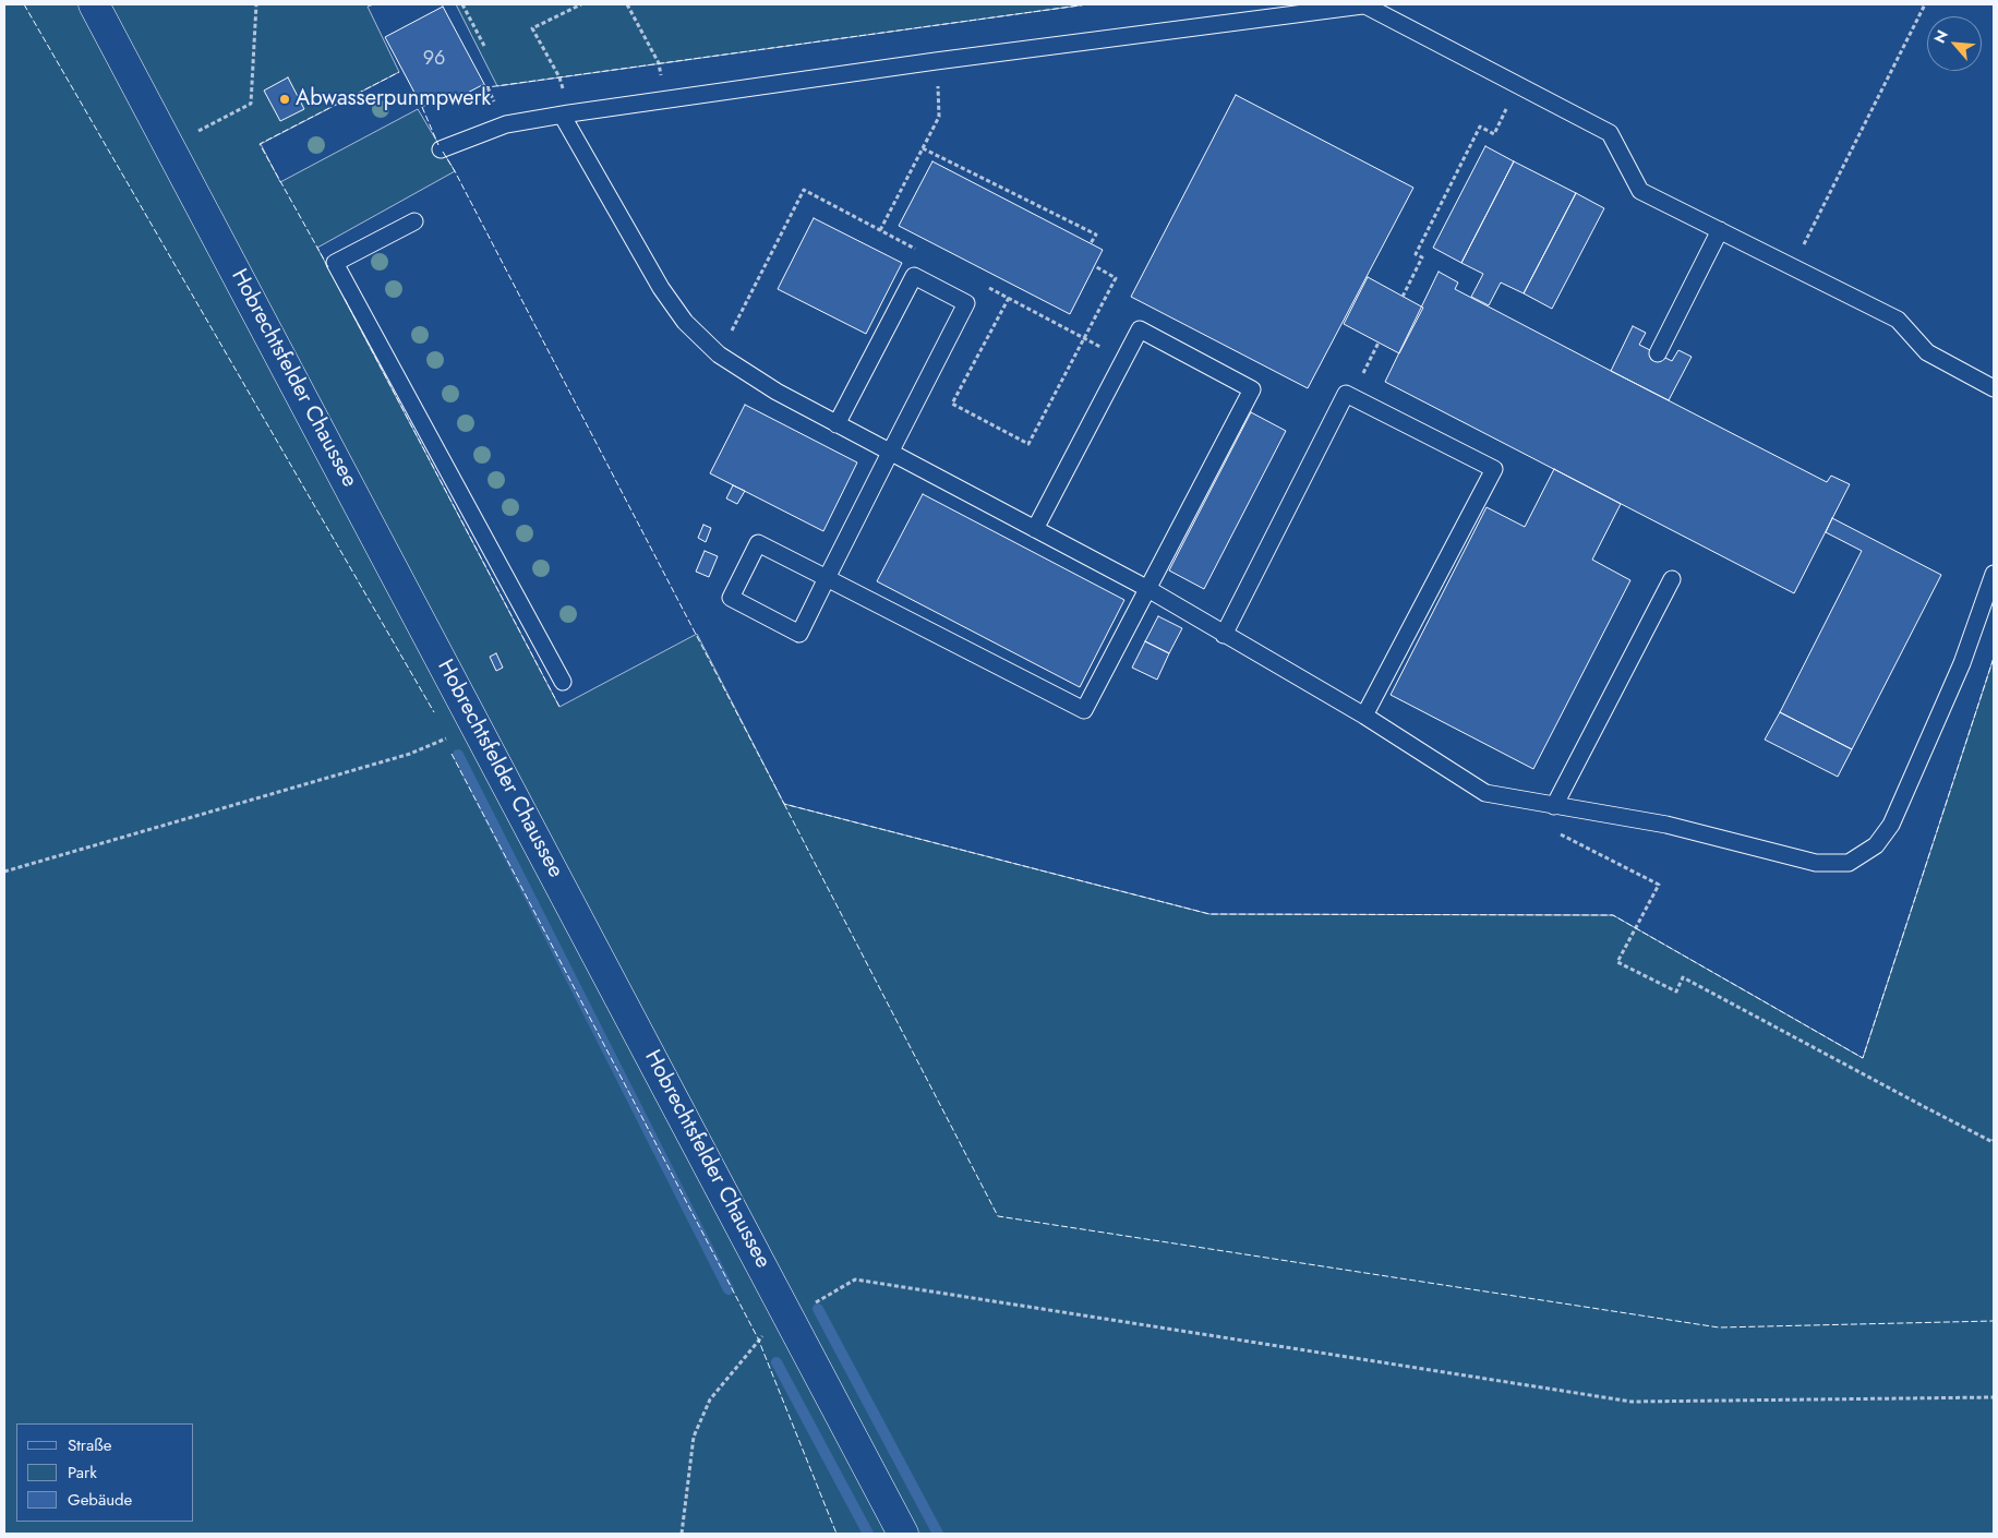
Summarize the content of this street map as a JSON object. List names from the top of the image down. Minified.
{"streets":{"main road":["Hobrechtsfelder Chaussee"]},"places":["Abwasserpunmpwerk"],"house_numbers":["96"],"legend":["Straße","Park","Gebäude"],"north":"top left"}
